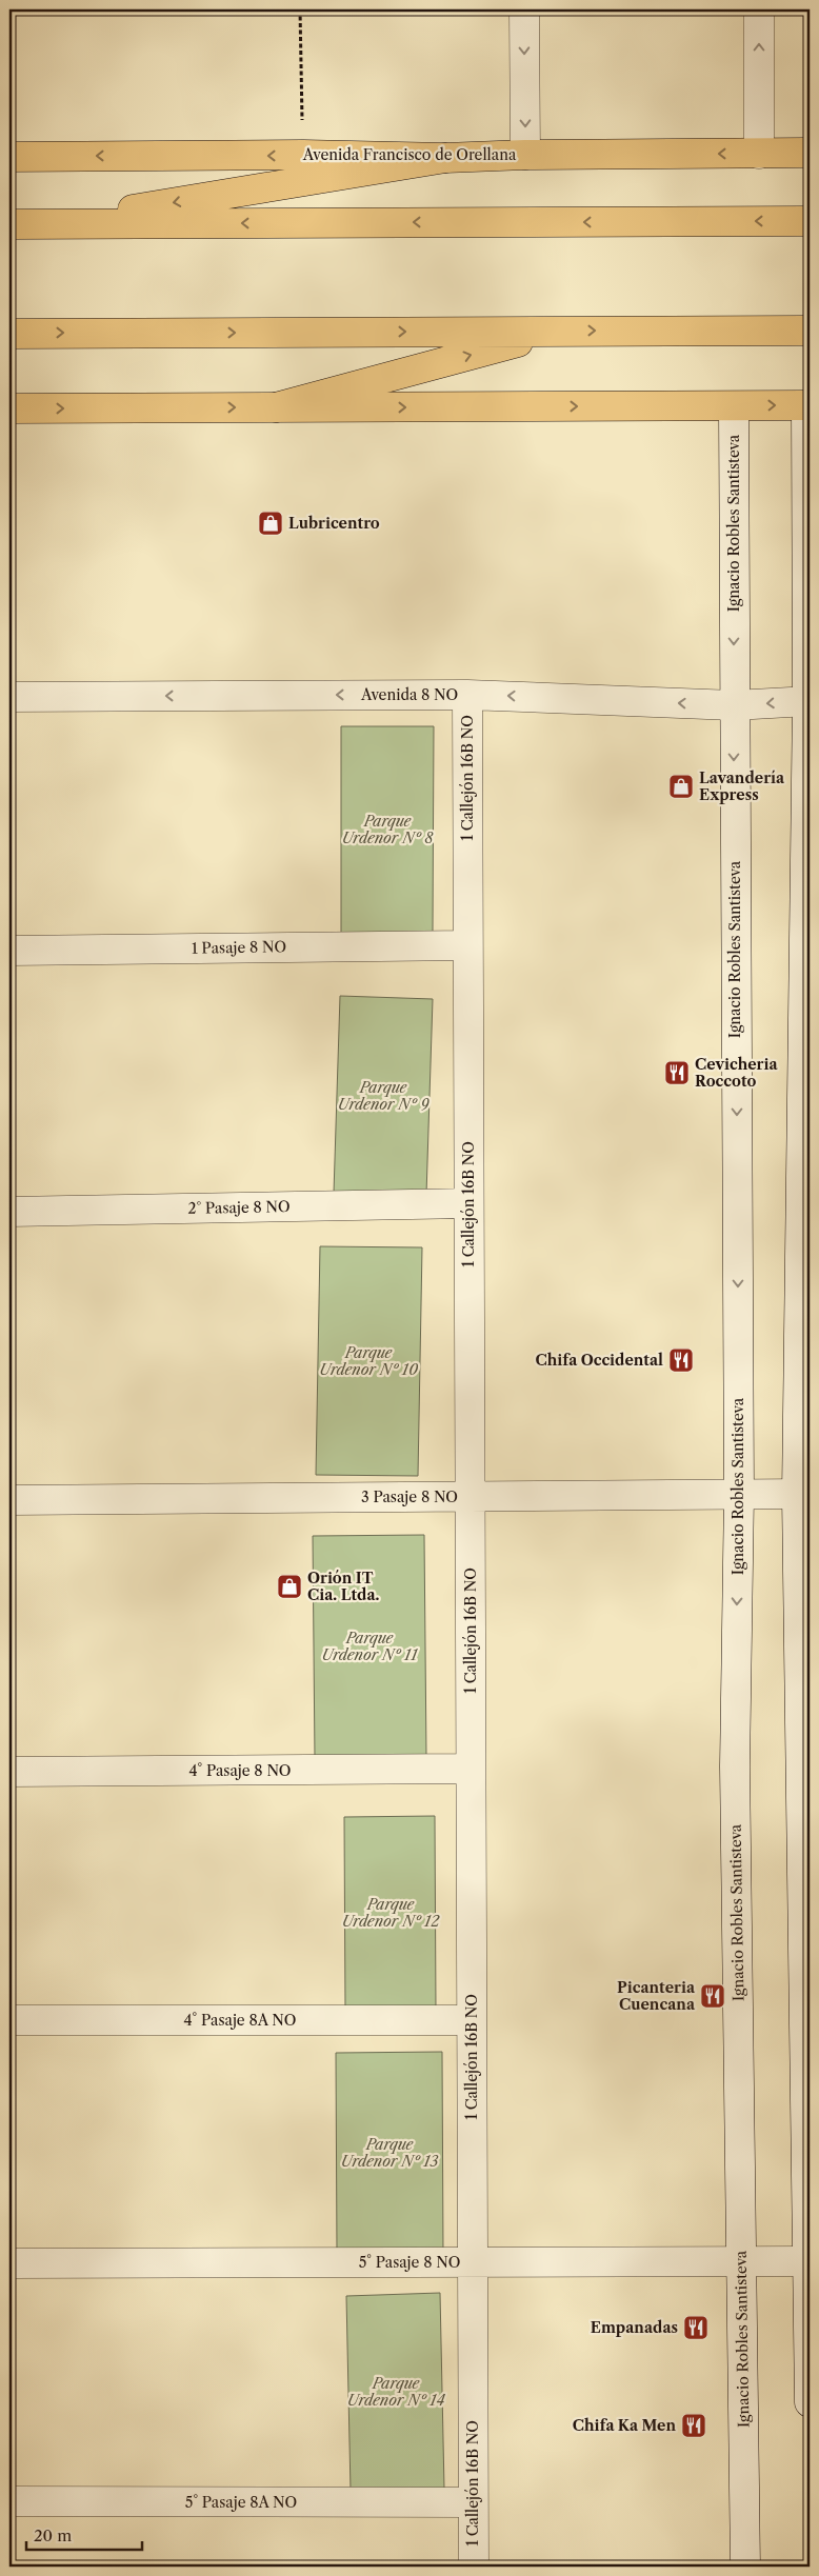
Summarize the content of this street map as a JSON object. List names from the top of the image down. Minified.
{"streets":{"main road":["Avenida Francisco de Orellana"],"street":["Ignacio Robles Santisteva","Avenida 8 NO","1 Callejón 16B NO","1 Pasaje 8 NO","2° Pasaje 8 NO","3 Pasaje 8 NO","4° Pasaje 8 NO","4° Pasaje 8A NO","5° Pasaje 8 NO","5° Pasaje 8A NO"]},"crossings":[["Ignacio Robles Santisteva","Avenida 8 NO"],["Ignacio Robles Santisteva","3 Pasaje 8 NO"],["Ignacio Robles Santisteva","5° Pasaje 8 NO"],["Avenida 8 NO","1 Callejón 16B NO"],["1 Callejón 16B NO","1 Pasaje 8 NO"],["1 Callejón 16B NO","2° Pasaje 8 NO"],["1 Callejón 16B NO","3 Pasaje 8 NO"],["1 Callejón 16B NO","4° Pasaje 8 NO"],["1 Callejón 16B NO","4° Pasaje 8A NO"],["1 Callejón 16B NO","5° Pasaje 8 NO"],["1 Callejón 16B NO","5° Pasaje 8A NO"]],"one_way":["Avenida 8 NO"],"parks":["Parque Urdenor Nº 8","Parque Urdenor Nº 9","Parque Urdenor Nº 10","Parque Urdenor Nº 11","Parque Urdenor Nº 12","Parque Urdenor Nº 13","Parque Urdenor Nº 14"],"places":{"shop":["Lubricentro","Lavandería Express","Orión IT Cia. Ltda."],"restaurant":["Cevicheria Roccoto","Chifa Occidental","Picanteria Cuencana","Empanadas","Chifa Ka Men"]},"scale_bar":"20 m"}
